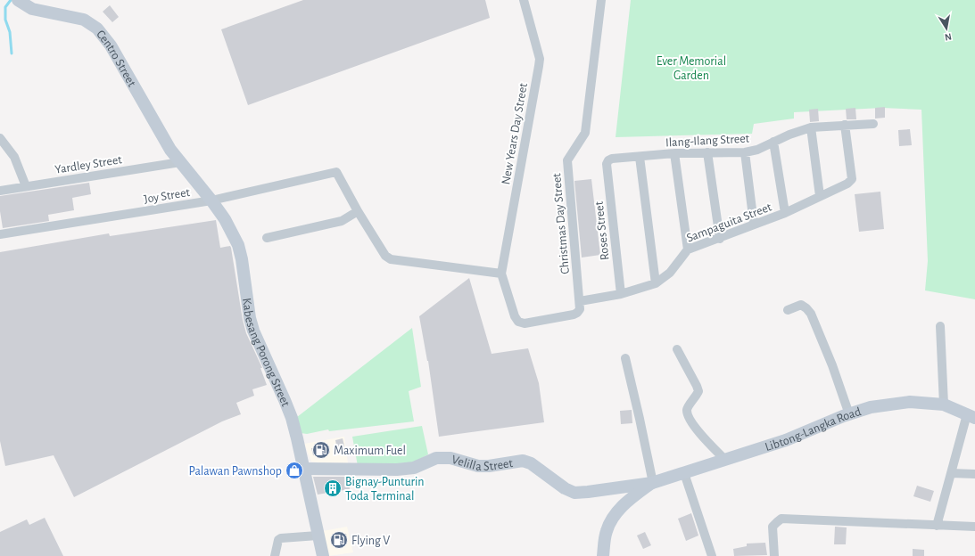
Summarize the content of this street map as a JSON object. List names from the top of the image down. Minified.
{"streets":{"main road":["Centro Street","Kabesang Porong Street","Libtong-Langka Road","Velilla Street"],"street":["New Years Day Street","Ilang-Ilang Street","Yardley Street","Joy Street","Sampaguita Street","Christmas Day Street","Roses Street"]},"crossings":[["Centro Street","Yardley Street"],["Centro Street","Kabesang Porong Street"],["Ilang-Ilang Street","Sampaguita Street"],["Ilang-Ilang Street","Roses Street"],["Yardley Street","Kabesang Porong Street"],["Joy Street","Kabesang Porong Street"],["Sampaguita Street","Christmas Day Street"],["Sampaguita Street","Roses Street"],["Kabesang Porong Street","Velilla Street"],["Libtong-Langka Road","Velilla Street"]],"parks":["Ever Memorial Garden"],"places":{"fuel station":["Maximum Fuel","Flying V"],"shop":["Palawan Pawnshop"],"building":["Bignay-Punturin Toda Terminal"]},"north":"bottom"}
